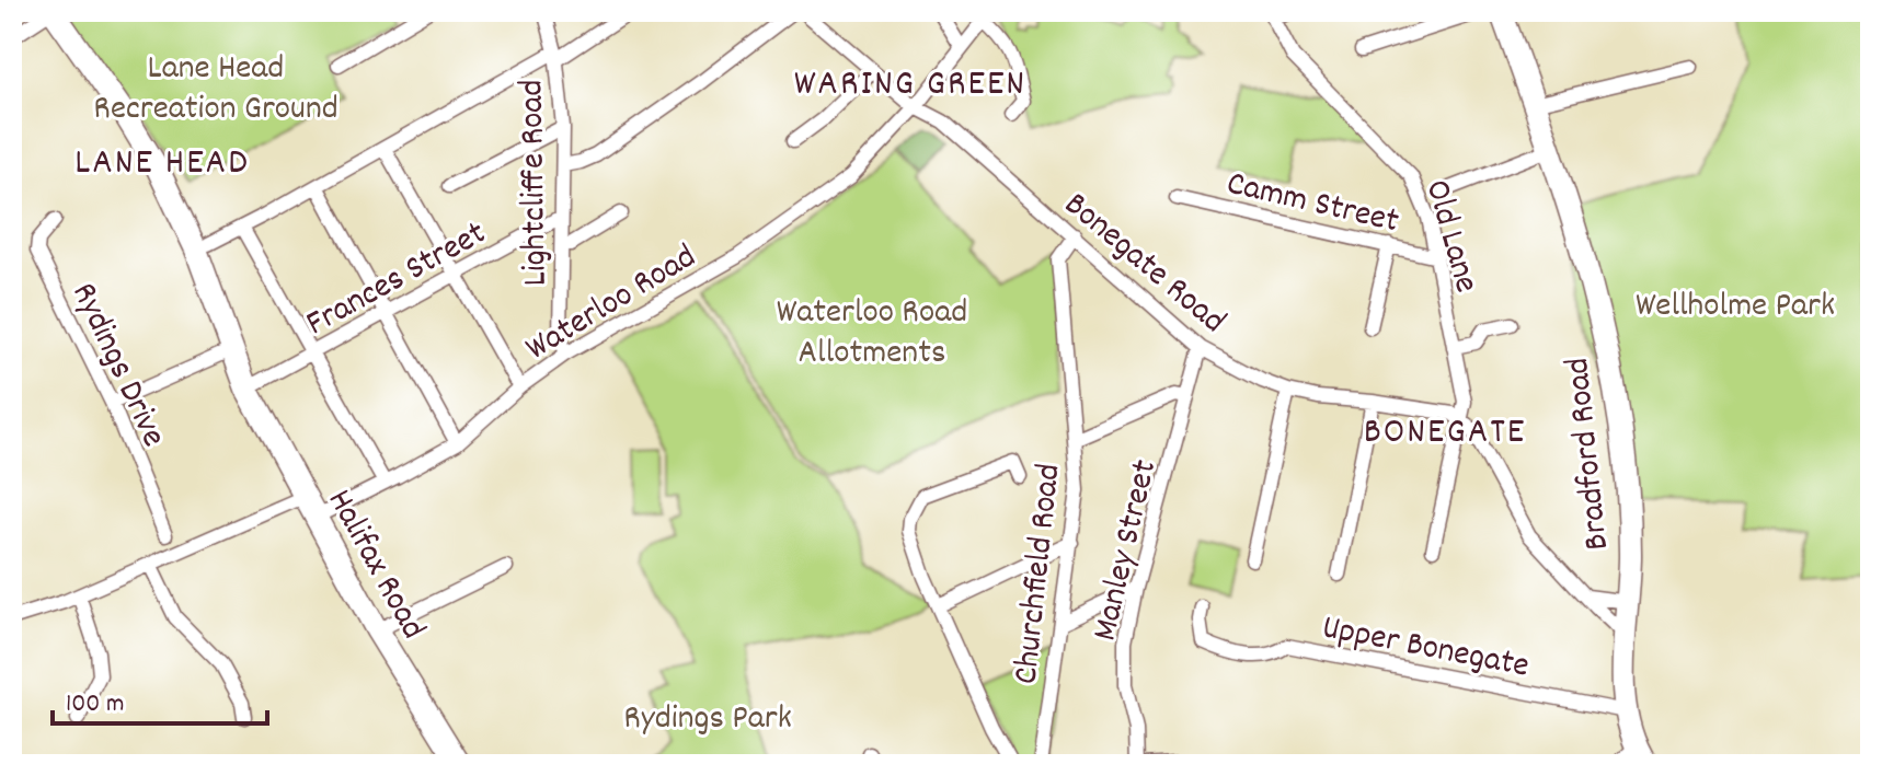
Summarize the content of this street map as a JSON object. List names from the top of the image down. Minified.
{"streets":{"main road":["Bradford Road","Halifax Road"],"street":["Lightcliffe Road","Camm Street","Old Lane","Bonegate Road","Frances Street","Waterloo Road","Rydings Drive","Manley Street","Churchfield Road","Upper Bonegate"]},"crossings":[["Lightcliffe Road","Frances Street"],["Lightcliffe Road","Waterloo Road"],["Camm Street","Old Lane"],["Old Lane","Bonegate Road"],["Bonegate Road","Waterloo Road"],["Bonegate Road","Manley Street"],["Bonegate Road","Churchfield Road"],["Frances Street","Halifax Road"],["Waterloo Road","Halifax Road"],["Bradford Road","Upper Bonegate"]],"districts":["WARING GREEN","LANE HEAD","BONEGATE"],"parks":["Lane Head Recreation Ground","Wellholme Park","Waterloo Road Allotments","Rydings Park"],"scale_bar":"100 m"}
